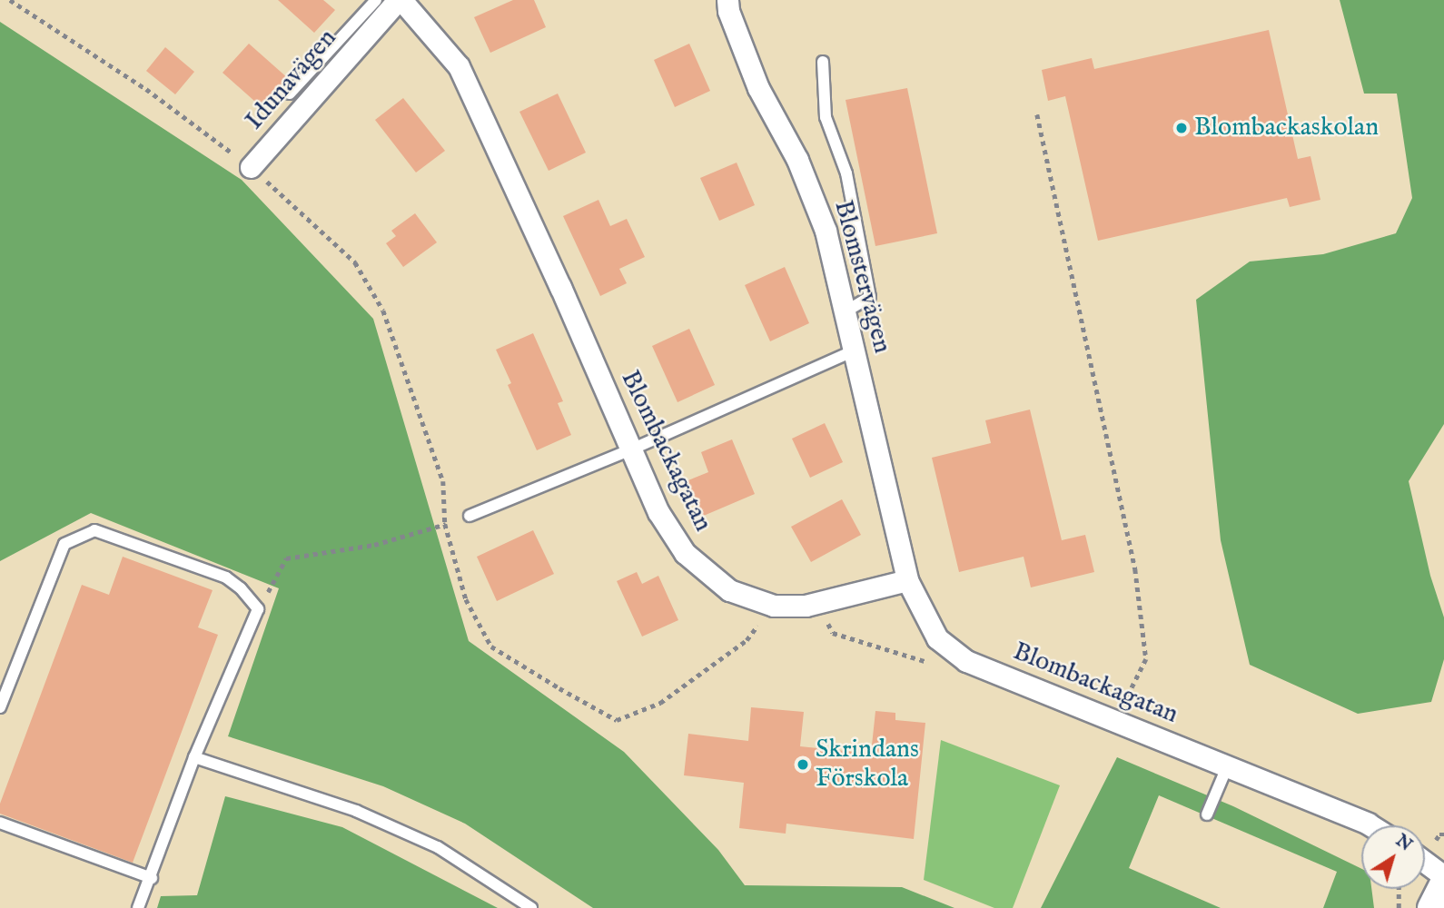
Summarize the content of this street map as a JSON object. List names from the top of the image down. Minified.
{"streets":{"street":["Idunavägen","Blomstervägen","Blombackagatan"]},"crossings":[["Idunavägen","Blombackagatan"],["Blomstervägen","Blombackagatan"]],"places":["Blombackaskolan","Skrindans Förskola"],"north":"top right"}
